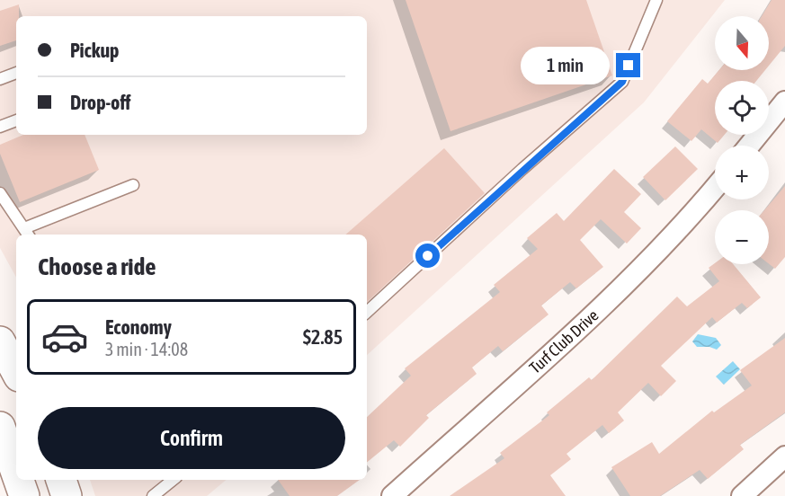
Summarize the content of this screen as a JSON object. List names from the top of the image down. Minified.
{"streets":{"street":["Turf Club Drive"]},"north":"bottom","page":{"map_buttons":["+","−"],"banner":["Pickup","Drop-off"],"bubble":"1 min","heading":"Choose a ride","list":[{"name":"Economy","note":"3 min · 14:08","value":"$2.85"}],"buttons":"Confirm"}}
